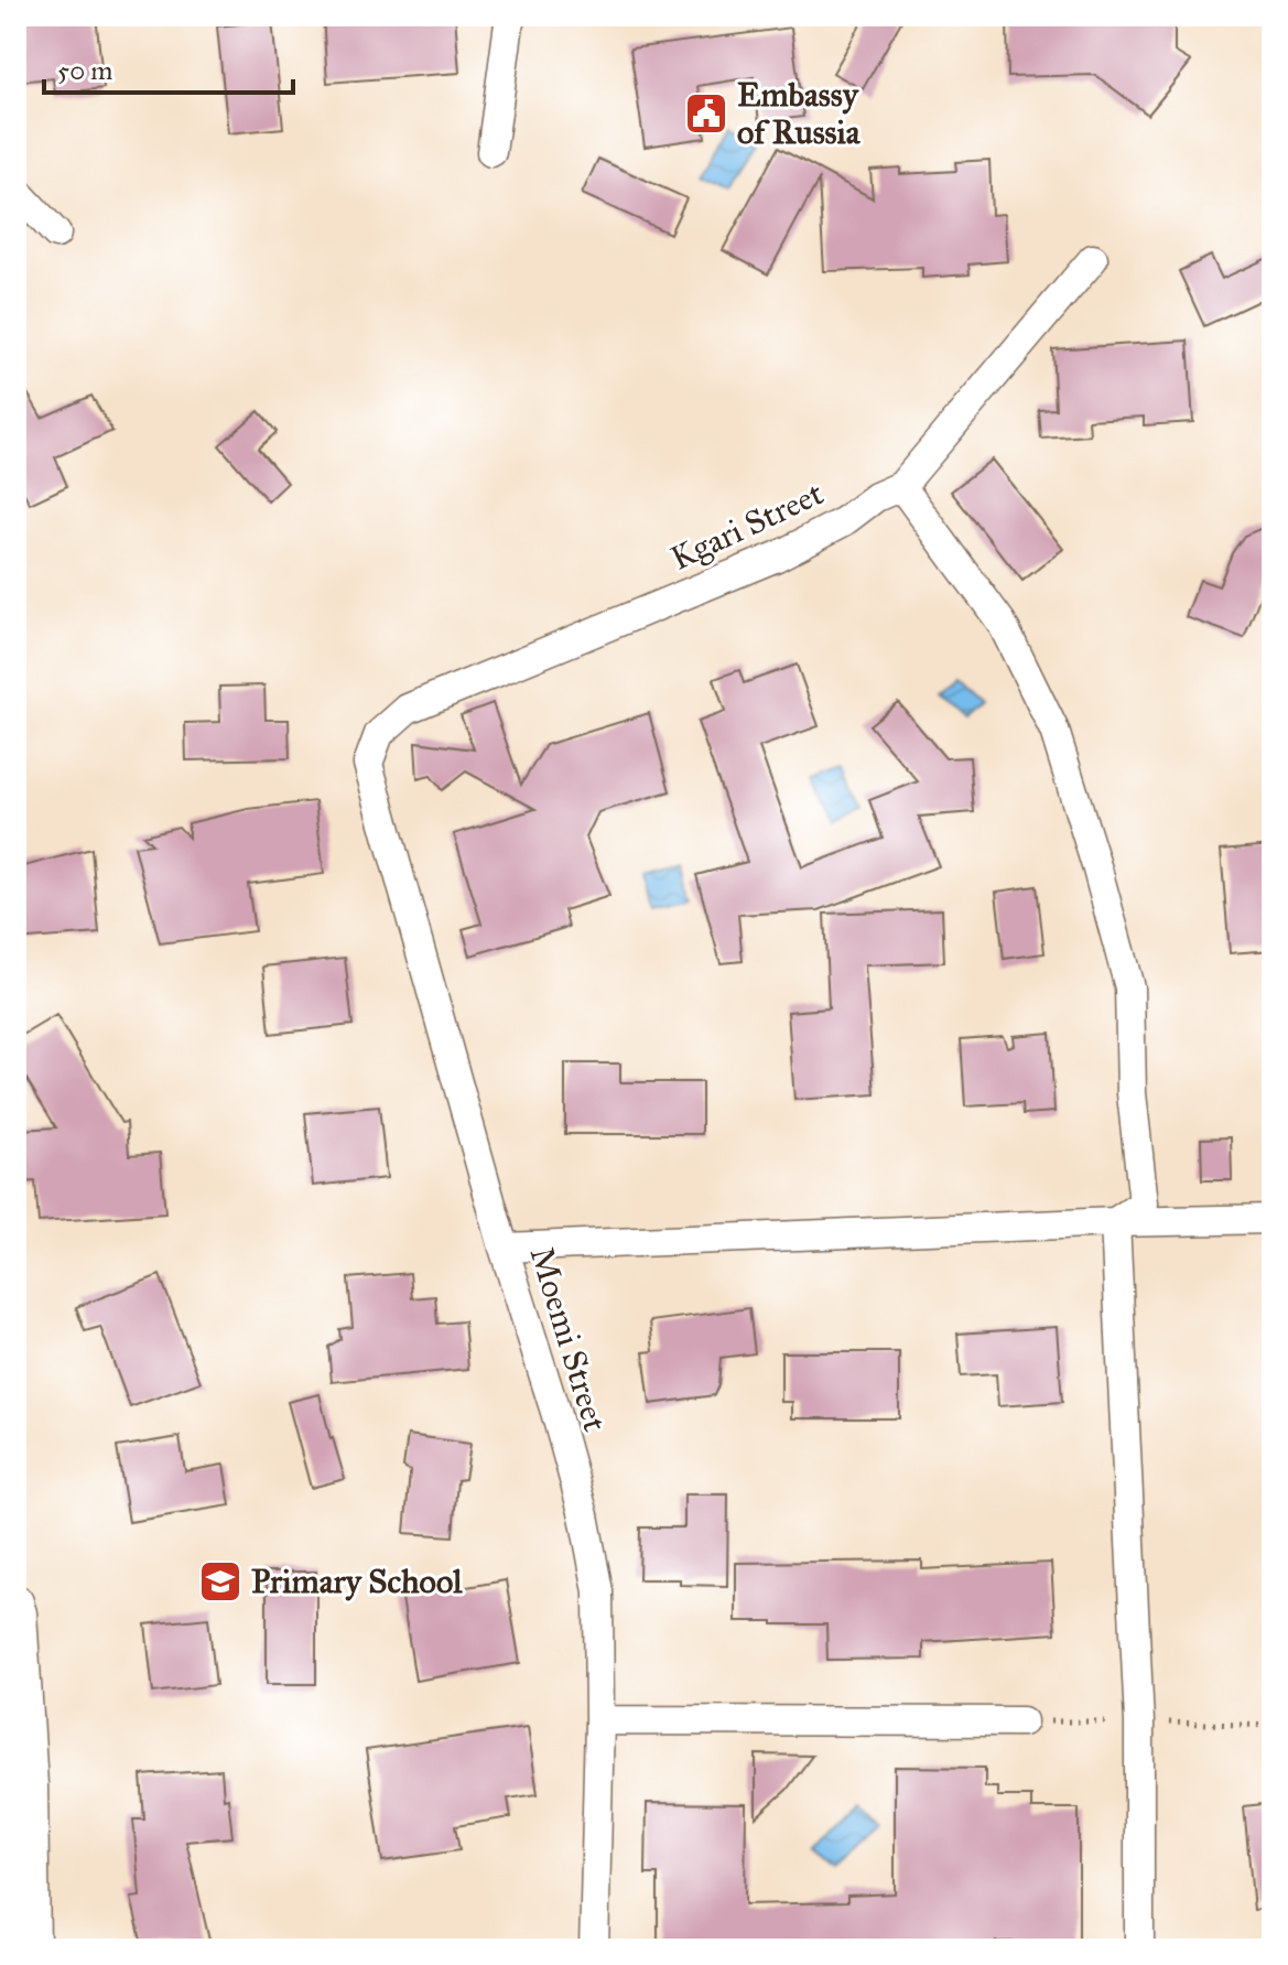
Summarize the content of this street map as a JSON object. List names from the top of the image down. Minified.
{"streets":{"street":["Kgari Street","Moemi Street"]},"crossings":[["Kgari Street","Moemi Street"]],"places":{"public building":["Embassy of Russia"],"school or university":["Primary School"]},"scale_bar":"50 m"}
